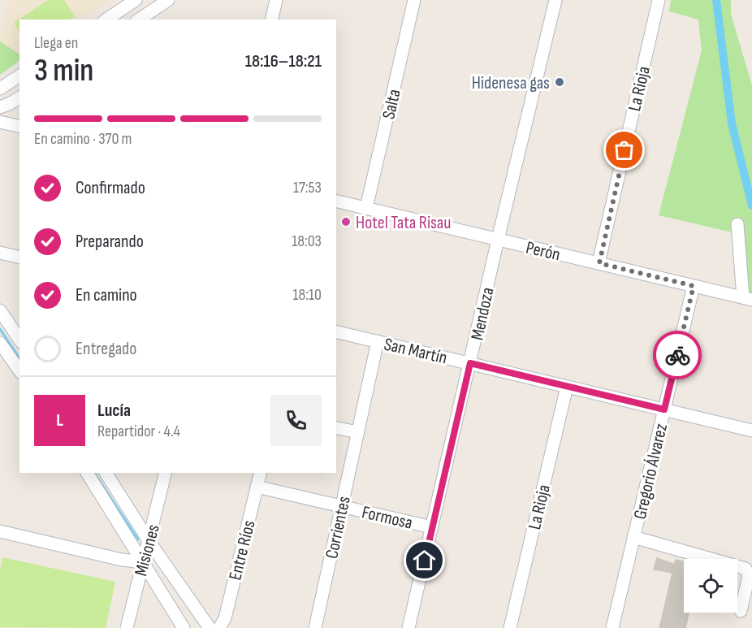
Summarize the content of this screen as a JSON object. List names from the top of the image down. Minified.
{"streets":{"street":["La Rioja","Salta","Perón","Mendoza","San Martín","Gregorio Álvarez","Formosa","Corrientes","Misiones","Entre Ríos"]},"crossings":[["La Rioja","Perón"],["La Rioja","San Martín"],["Salta","Perón"],["Perón","Mendoza"],["Perón","Gregorio Álvarez"],["Mendoza","San Martín"],["Mendoza","Formosa"],["San Martín","Gregorio Álvarez"],["San Martín","Corrientes"],["Formosa","Corrientes"],["Formosa","Entre Ríos"]],"places":["Hidenesa gas","Hotel Tata Risau"],"page":{"heading":["3 min","Llega en","18:16–18:21"],"panel":["Lucía","Repartidor · 4.4"],"bar":"En camino · 370 m","list":[["Confirmado","17:53"],["Preparando","18:03"],["En camino","18:10"],"Entregado"],"round":"L"}}
